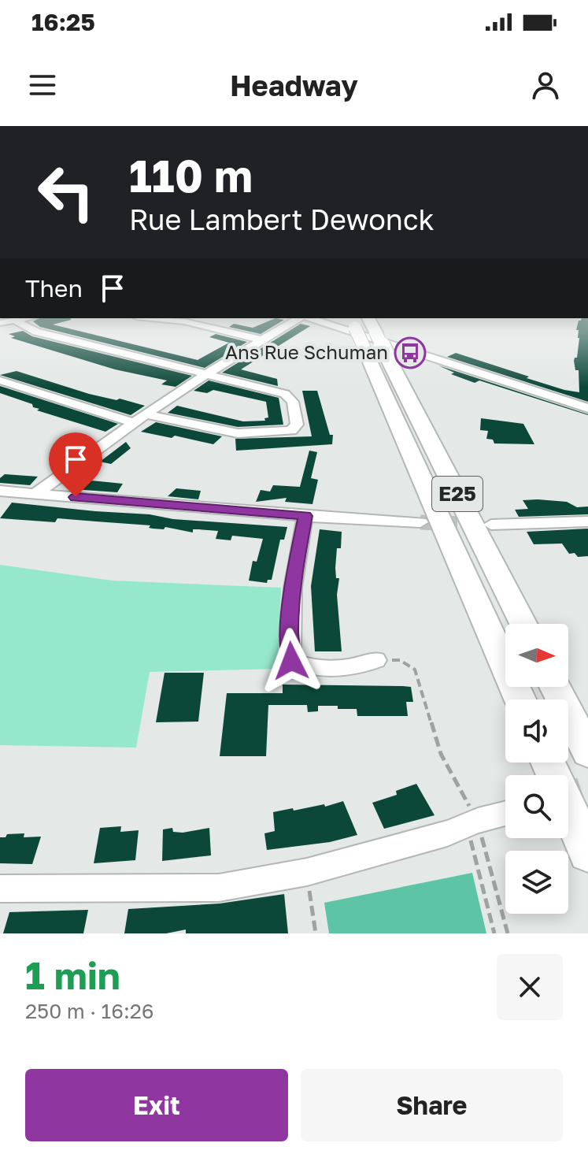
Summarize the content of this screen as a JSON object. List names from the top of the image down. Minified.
{"streets":{"highway":["E25"]},"places":{"bus stop":["Ans Rue Schuman"]},"north":"right","page":{"status":"16:25","header":"Headway","turn":["110 m","Rue Lambert Dewonck"],"then":"Then","heading":["1 min","250 m · 16:26"],"buttons":["Exit","Share"]}}
